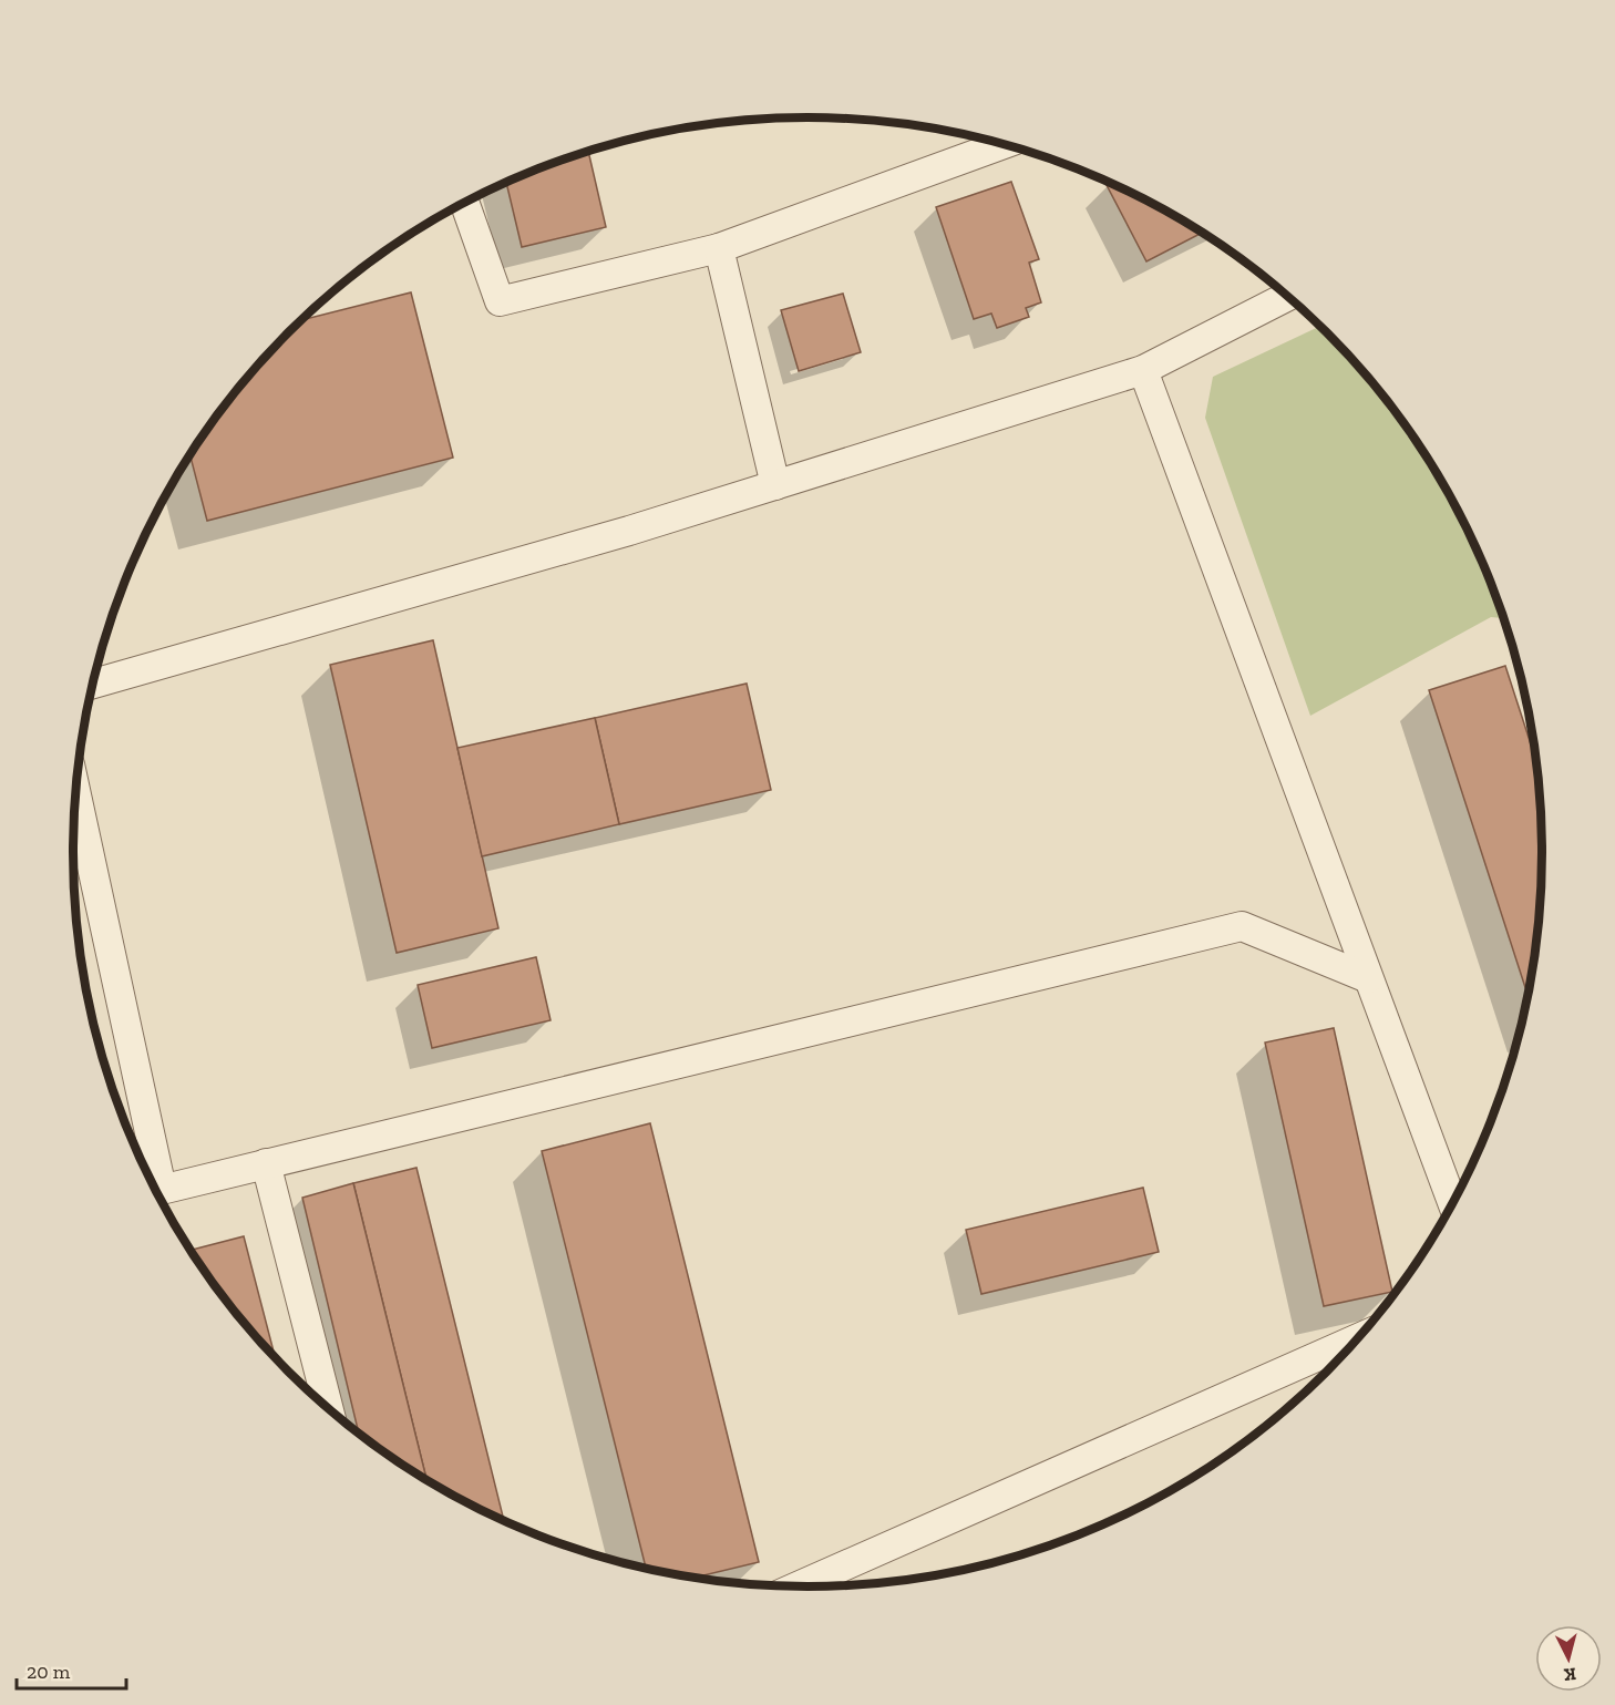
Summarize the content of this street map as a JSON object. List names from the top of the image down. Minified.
{"scale_bar":"20 m","north":"bottom"}
